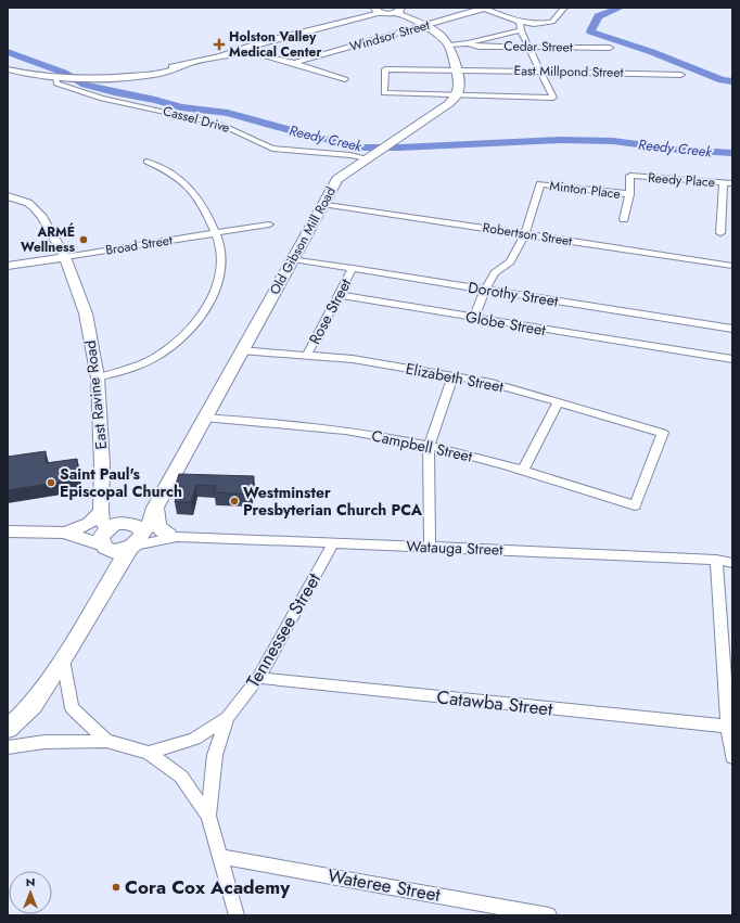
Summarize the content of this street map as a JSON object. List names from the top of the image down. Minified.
{"streets":{"main road":["Old Gibson Mill Road"],"street":["Windsor Street","Cedar Street","East Millpond Street","Cassel Drive","Reedy Place","Minton Place","Robertson Street","Broad Street","Dorothy Street","Rose Street","Globe Street","Elizabeth Street","East Ravine Road","Campbell Street","Watauga Street","Tennessee Street","Catawba Street","Wateree Street"]},"crossings":[["East Millpond Street","Old Gibson Mill Road"],["Cassel Drive","Old Gibson Mill Road"],["Reedy Place","Minton Place"],["Minton Place","Robertson Street"],["Robertson Street","Old Gibson Mill Road"],["Old Gibson Mill Road","Dorothy Street"],["Old Gibson Mill Road","Elizabeth Street"],["Old Gibson Mill Road","East Ravine Road"],["Old Gibson Mill Road","Campbell Street"],["Old Gibson Mill Road","Watauga Street"],["Broad Street","East Ravine Road"],["Dorothy Street","Rose Street"],["Rose Street","Globe Street"],["Rose Street","Elizabeth Street"],["Elizabeth Street","Campbell Street"],["East Ravine Road","Watauga Street"],["Watauga Street","Tennessee Street"],["Tennessee Street","Catawba Street"]],"water":["Reedy Creek"],"places":{"health":["Holston Valley Medical Center"],"other":["ARMÉ Wellness","Saint Paul's Episcopal Church","Westminster Presbyterian Church PCA","Cora Cox Academy"]},"north":"top"}
